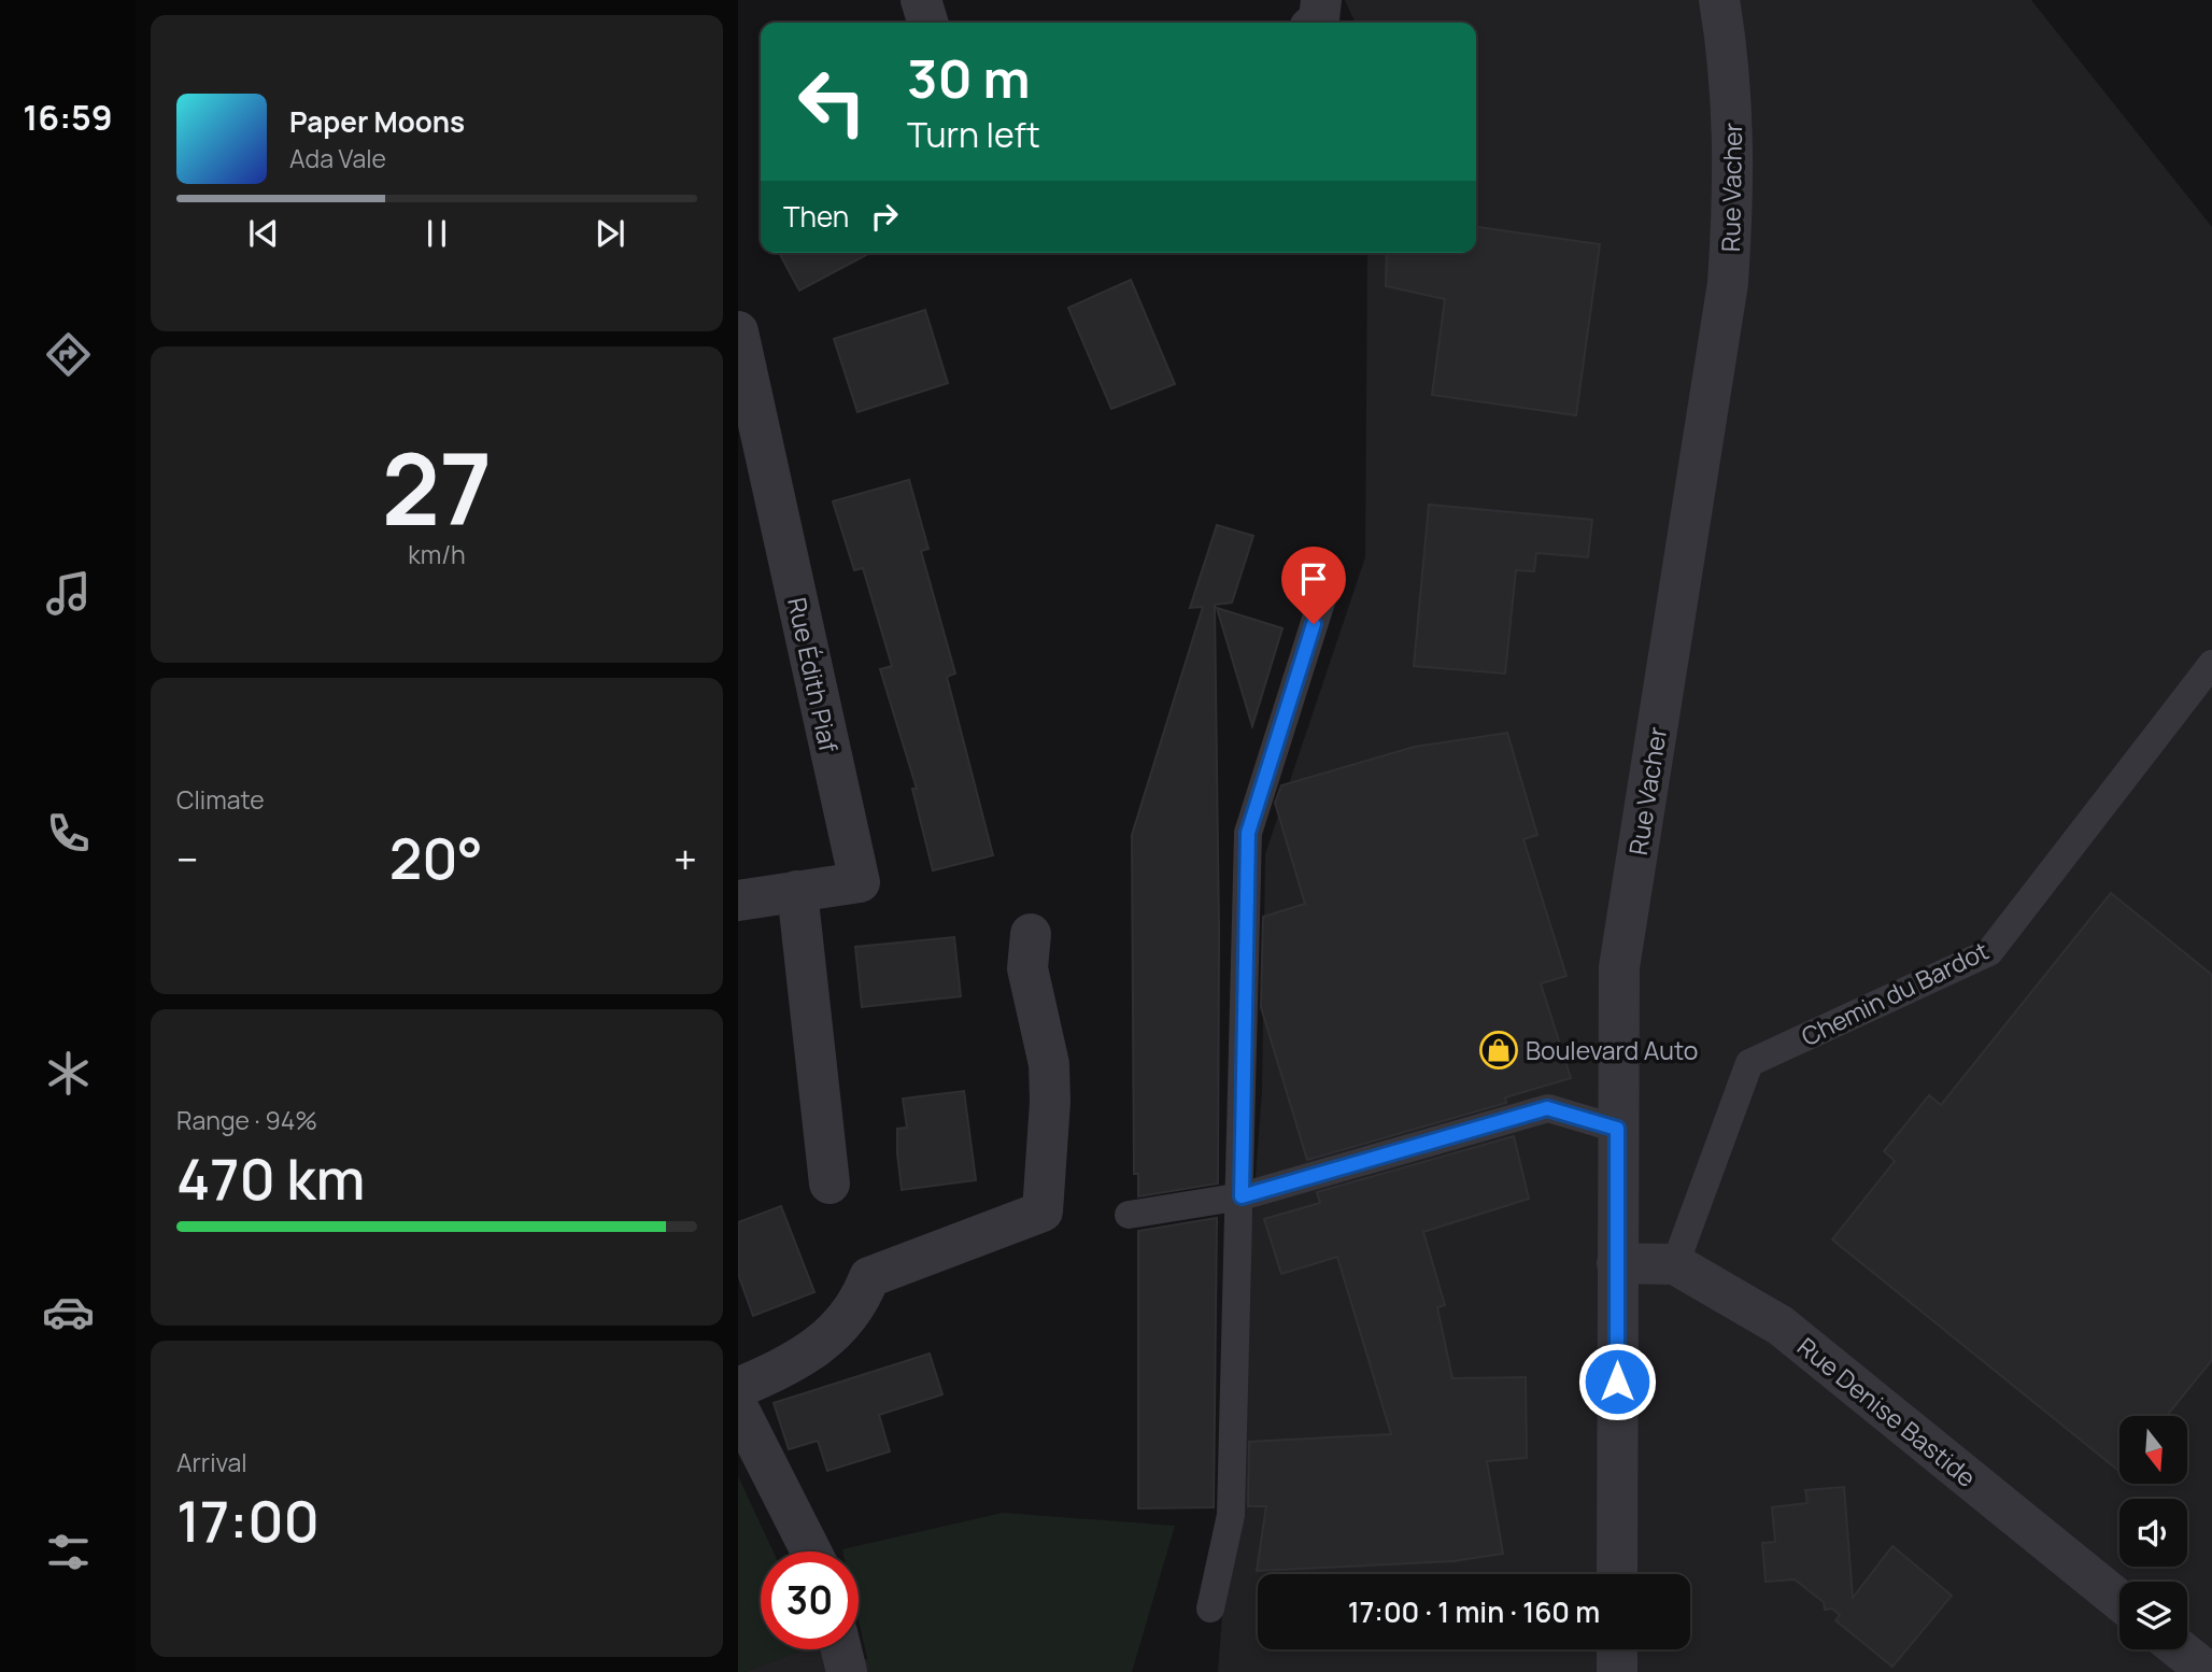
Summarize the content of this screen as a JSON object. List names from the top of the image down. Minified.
{"streets":{"street":["Rue Vacher","Rue Édith Piaf","Rue Denise Bastide"],"lane":["Chemin du Bardot"]},"crossings":[["Rue Vacher","Rue Denise Bastide"],["Chemin du Bardot","Rue Denise Bastide"]],"places":{"shop":["Boulevard Auto"]},"north":"bottom","page":{"tabs":"16:59","turn":["30 m","Turn left"],"song":["Paper Moons","Ada Vale"],"then":"Then","tile":[["27","km/h"],"Climate",["Range · 94%","470 km"],["Arrival","17:00"]],"heat":["−","20°","+"],"limit":"30","trip":"17:00 · 1 min · 160 m"}}
